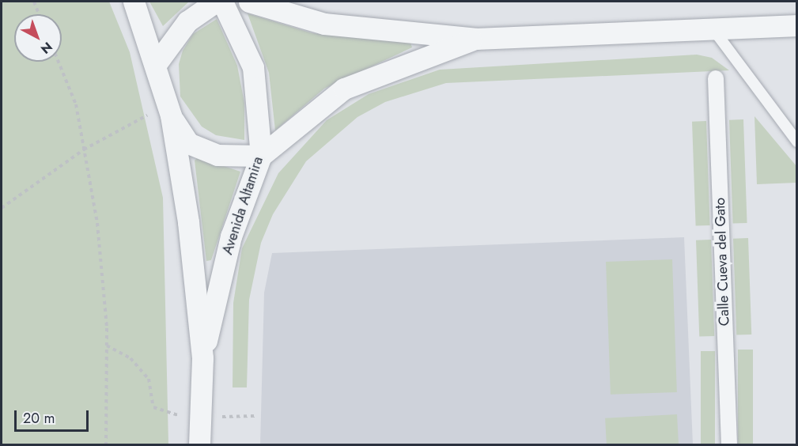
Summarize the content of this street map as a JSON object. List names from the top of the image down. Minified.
{"streets":{"street":["Avenida Altamira","Calle Cueva del Gato"]},"scale_bar":"20 m","north":"bottom right"}
